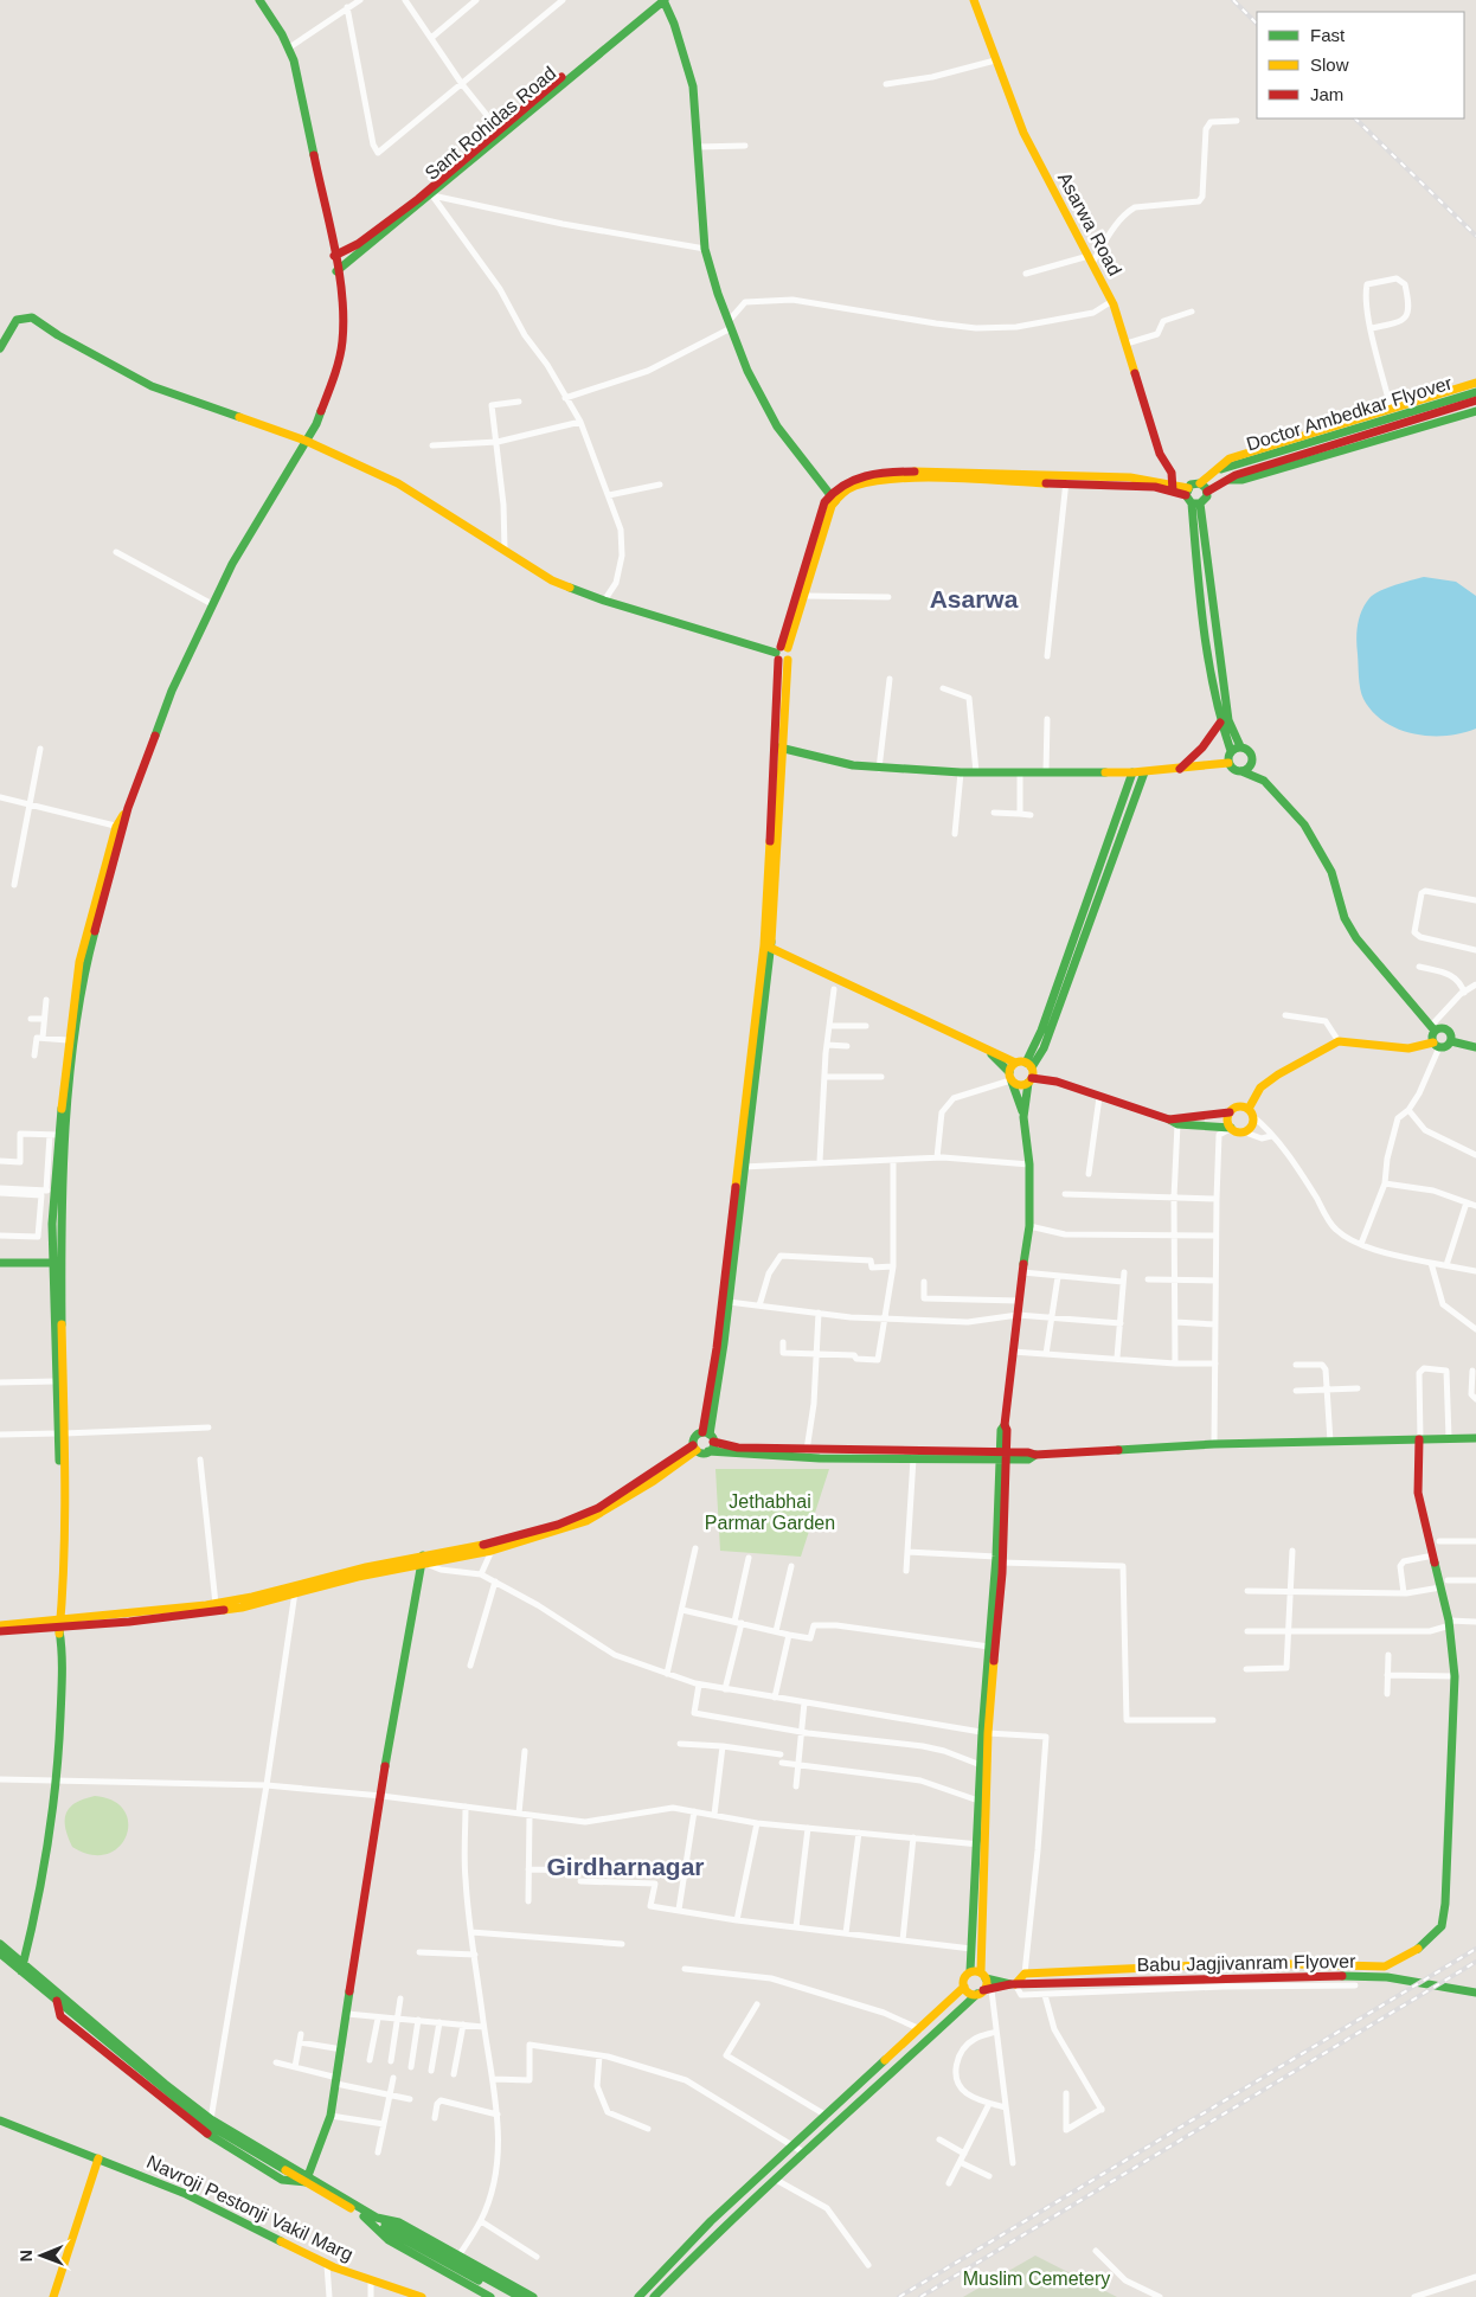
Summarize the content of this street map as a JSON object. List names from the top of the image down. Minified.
{"streets":{"street":["Sant Rohidas Road","Asarwa Road","Doctor Ambedkar Flyover","Babu Jagjivanram Flyover","Navroji Pestonji Vakil Marg"]},"districts":["Asarwa","Girdharnagar"],"parks":["Jethabhai Parmar Garden","Muslim Cemetery"],"legend":["Fast","Slow","Jam"],"north":"left"}
